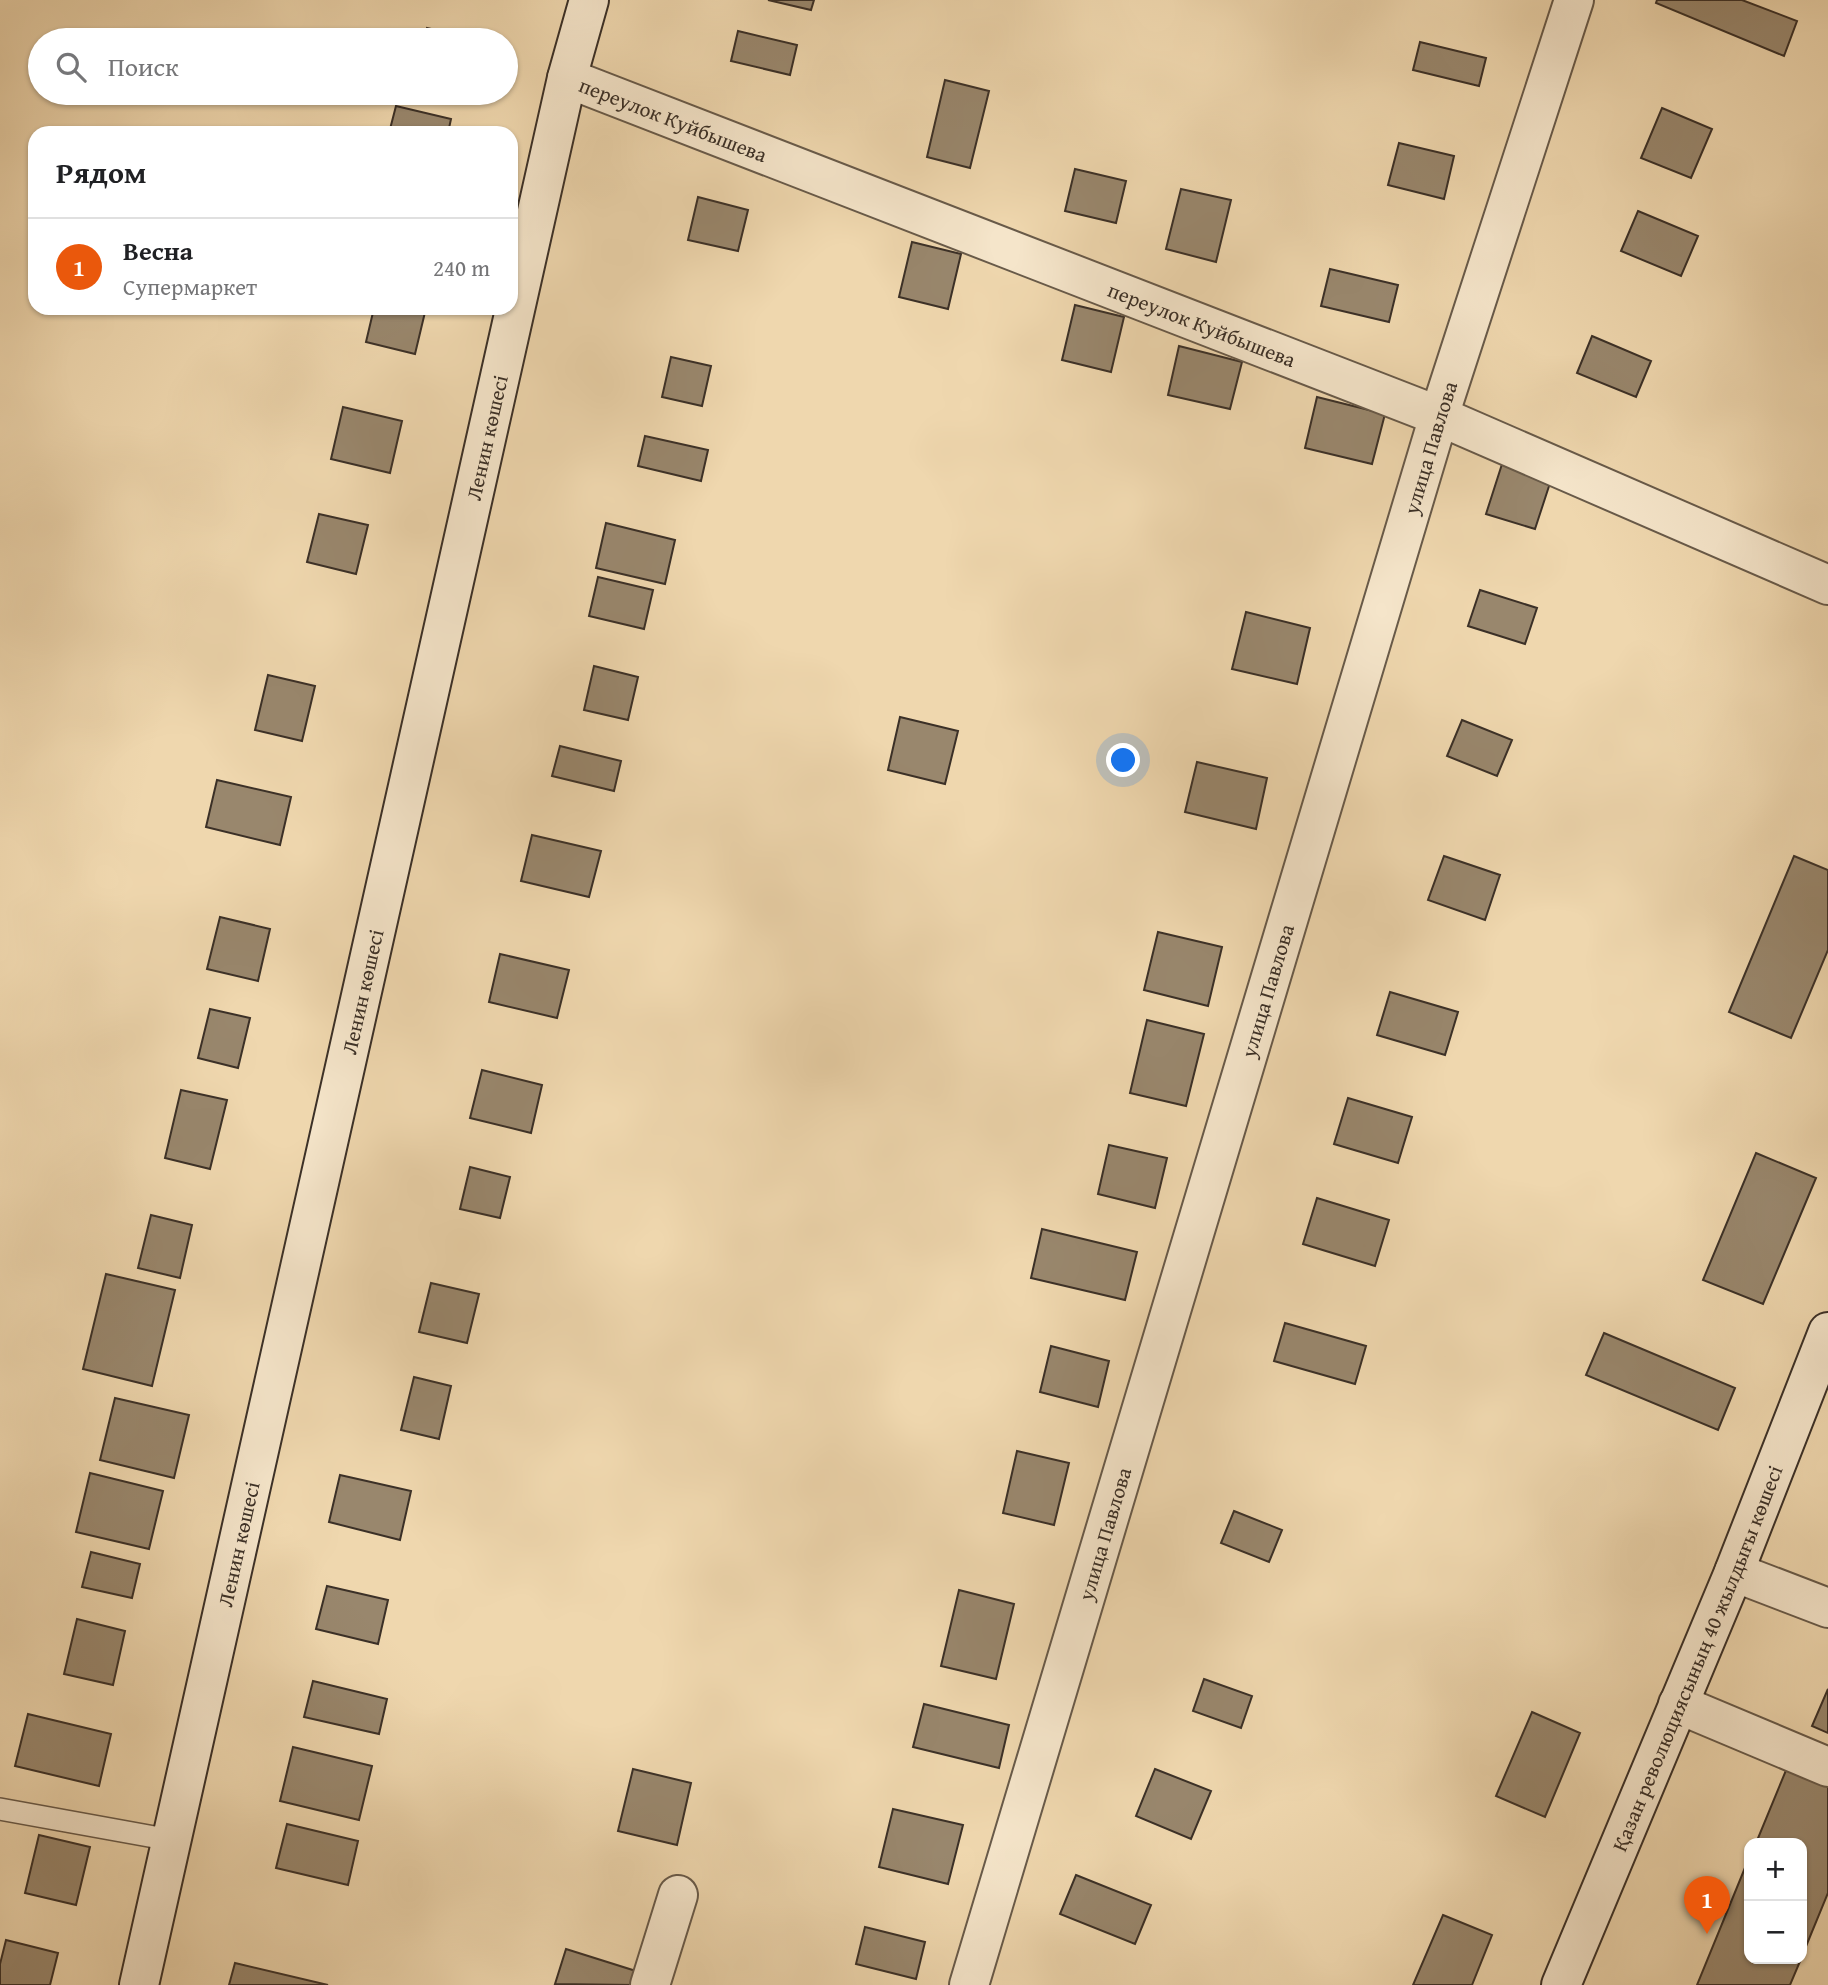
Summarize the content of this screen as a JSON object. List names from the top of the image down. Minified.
{"streets":{"street":["переулок Куйбышева","Ленин көшесі","улица Павлова","Қазан революциясының 40 жылдығы көшесі"]},"crossings":[["переулок Куйбышева","Ленин көшесі"],["переулок Куйбышева","улица Павлова"]],"page":{"search":"Поиск","heading":"Рядом","list":[{"mark":"1","name":"Весна","note":"Супермаркет","value":"240 m"}],"map_buttons":["+","−"],"pins":"1"}}
